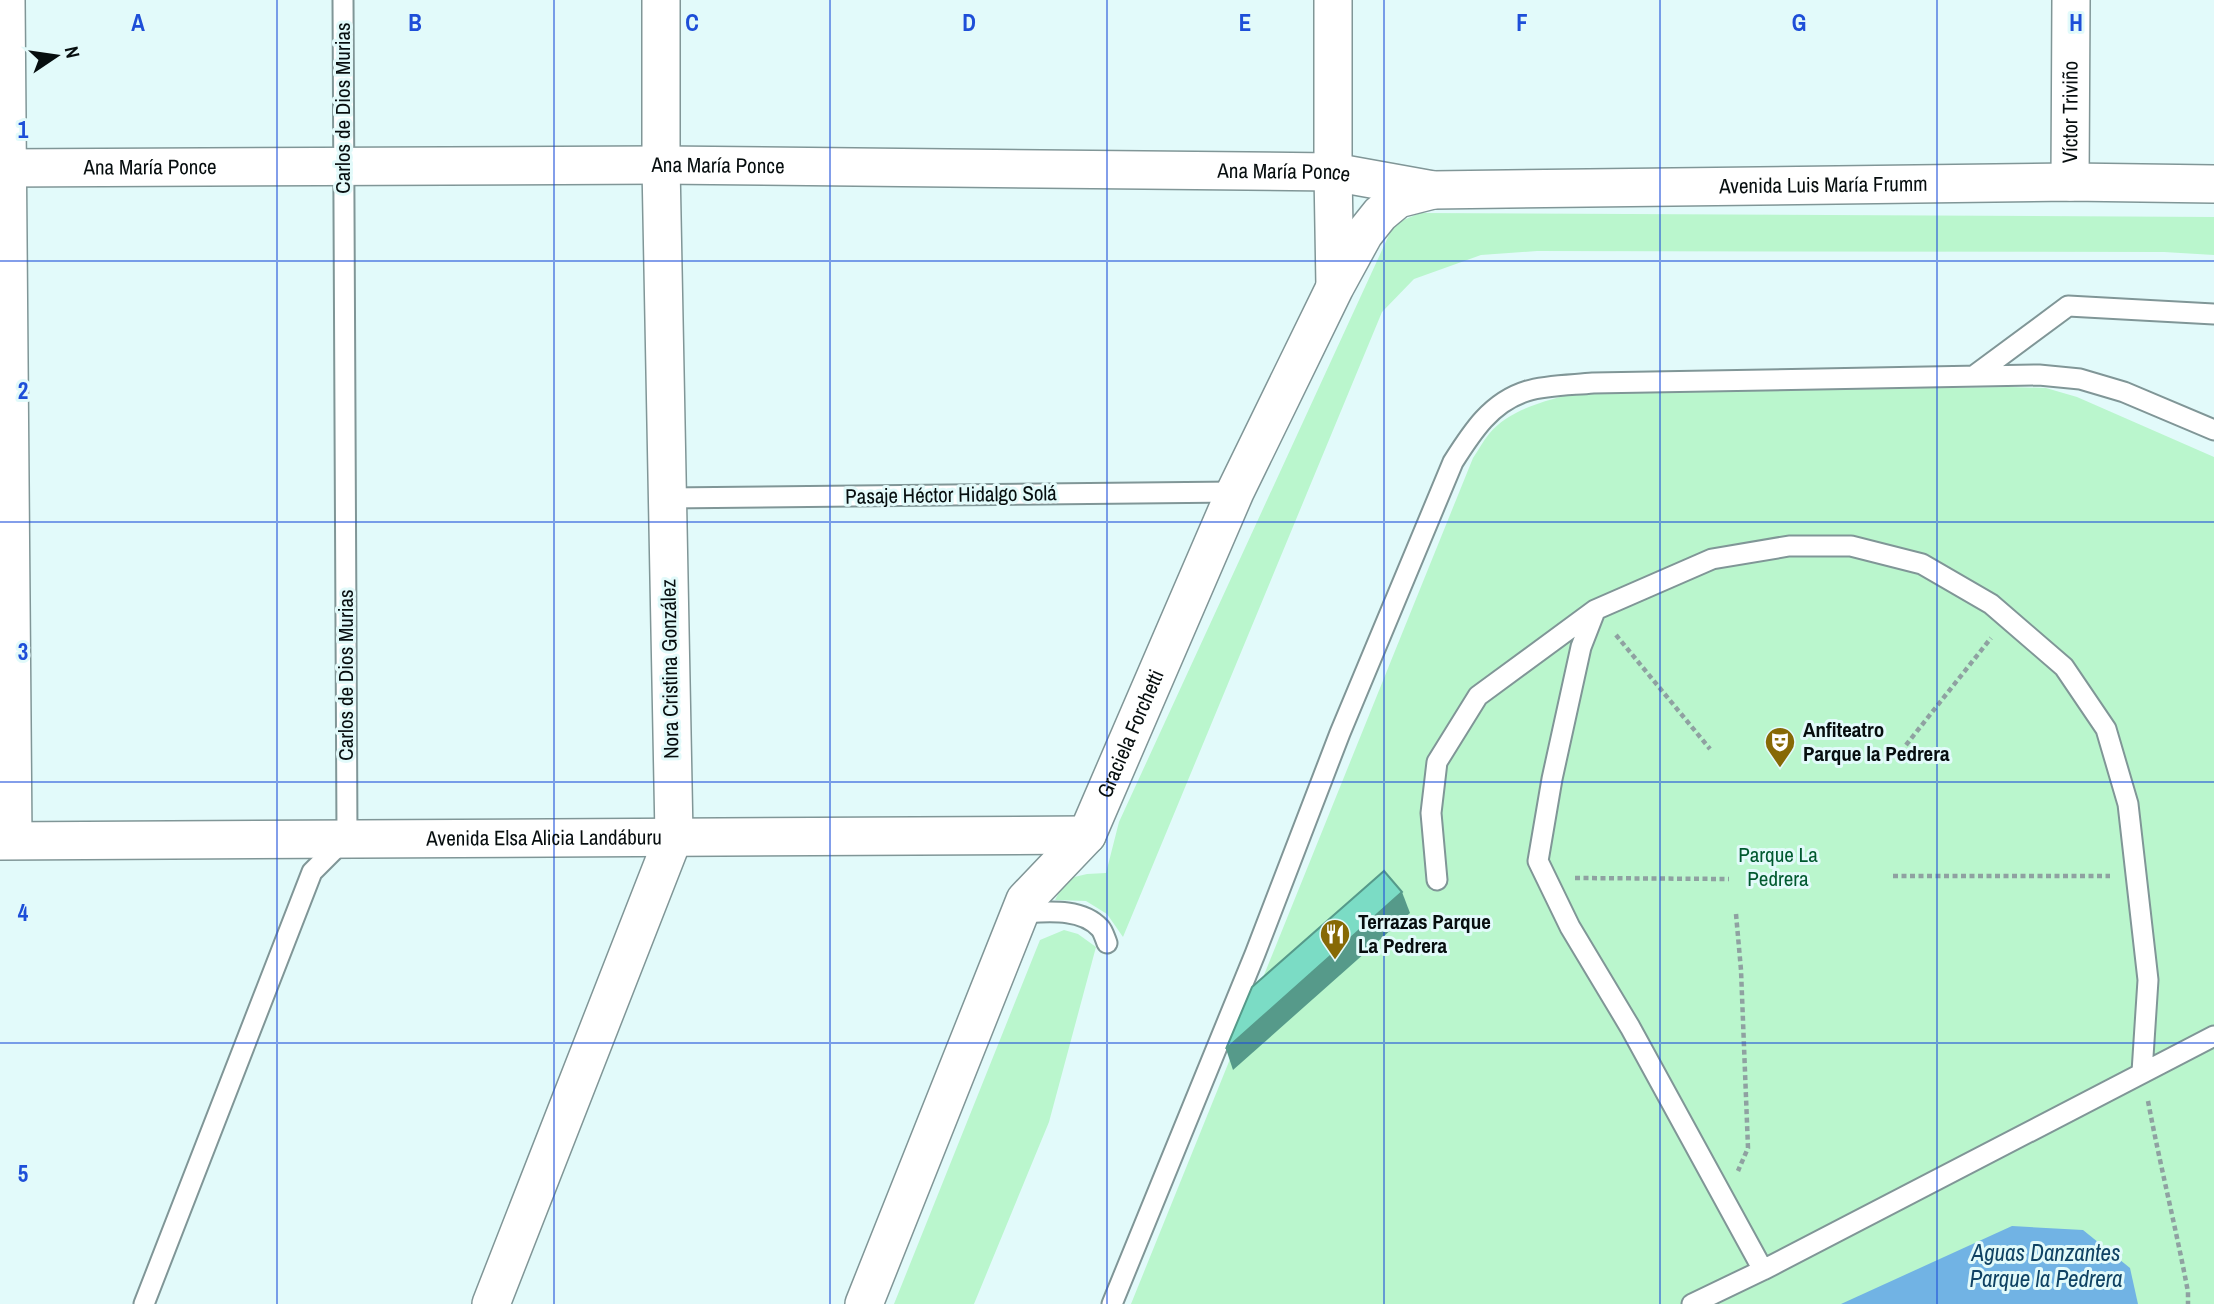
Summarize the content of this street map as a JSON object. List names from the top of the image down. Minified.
{"streets":{"street":["Víctor Triviño","Ana María Ponce","Avenida Luis María Frumm","Nora Cristina González","Graciela Forchetti","Avenida Elsa Alicia Landáburu"],"lane":["Carlos de Dios Murias","Pasaje Héctor Hidalgo Solá"]},"crossings":[["Carlos de Dios Murias","Ana María Ponce"],["Carlos de Dios Murias","Avenida Elsa Alicia Landáburu"],["Víctor Triviño","Avenida Luis María Frumm"],["Ana María Ponce","Avenida Luis María Frumm"],["Ana María Ponce","Nora Cristina González"],["Ana María Ponce","Graciela Forchetti"],["Avenida Luis María Frumm","Graciela Forchetti"],["Pasaje Héctor Hidalgo Solá","Nora Cristina González"],["Pasaje Héctor Hidalgo Solá","Graciela Forchetti"],["Nora Cristina González","Avenida Elsa Alicia Landáburu"],["Graciela Forchetti","Avenida Elsa Alicia Landáburu"]],"water":["Aguas Danzantes Parque la Pedrera"],"parks":["Parque La Pedrera"],"places":{"theatre":["Anfiteatro Parque la Pedrera"],"restaurant":["Terrazas Parque La Pedrera"]},"north":"right","grid":{"columns":["A","B","C","D","E","F","G","H"],"rows":["1","2","3","4","5"]}}
